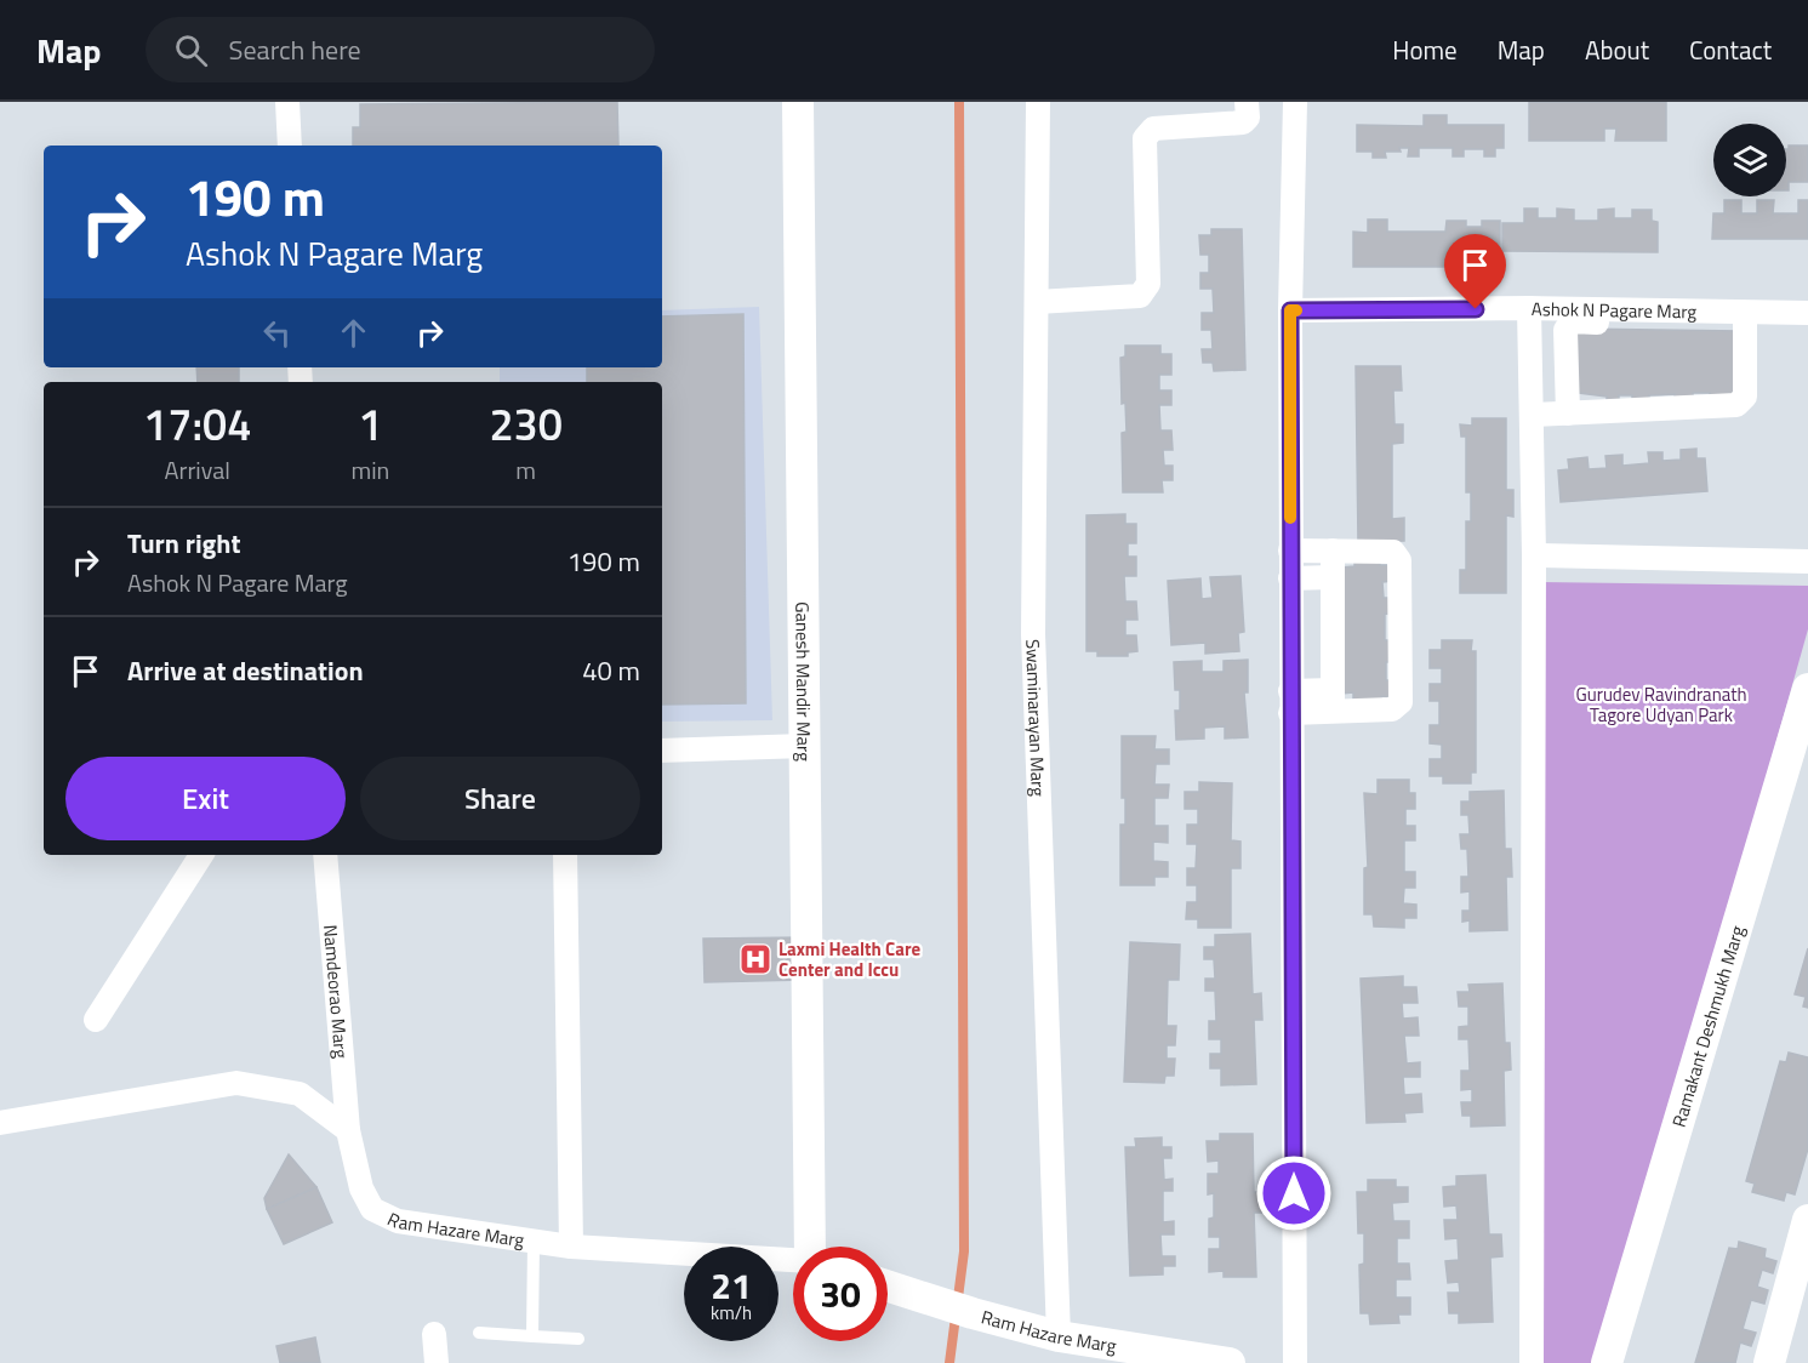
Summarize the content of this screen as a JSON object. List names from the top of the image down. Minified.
{"streets":{"street":["Ashok N Pagare Marg","Ganesh Mandir Marg","Swaminarayan Marg","Namdeorao Marg","Ramakant Deshmukh Marg","Ram Hazare Marg"]},"crossings":[["Swaminarayan Marg","Ram Hazare Marg"],["Namdeorao Marg","Ram Hazare Marg"]],"parks":["Gurudev Ravindranath Tagore Udyan Park"],"places":{"hospital":["Laxmi Health Care Center and Iccu"]},"page":{"header":"Map","search":"Search here","nav":["Home","Map","About","Contact"],"turn":["190 m","Ashok N Pagare Marg"],"eta":["17:04","Arrival","1","min","230","m"],"list":[{"name":"Turn right","note":"Ashok N Pagare Marg","value":"190 m"},{"name":"Arrive at destination","value":"40 m"}],"buttons":["Exit","Share"],"speed":"21 km/h","limit":"30"}}
